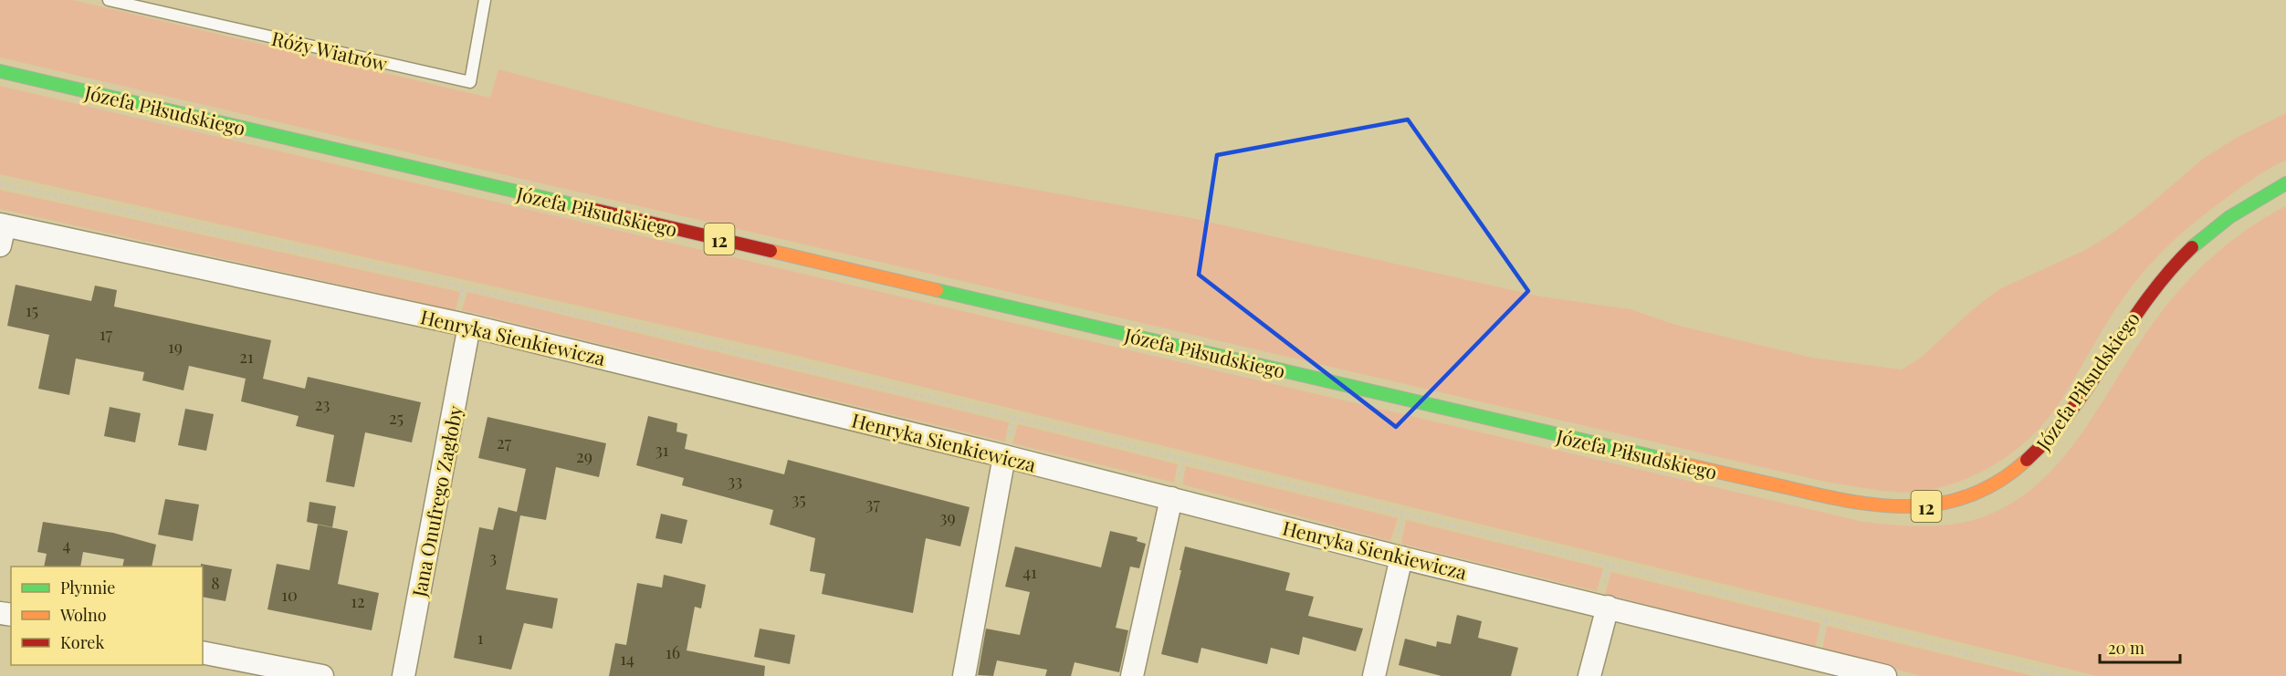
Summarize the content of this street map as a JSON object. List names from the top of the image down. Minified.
{"streets":{"main road":["Józefa Piłsudskiego","12"],"street":["Henryka Sienkiewicza","Jana Onufrego Zagłoby"],"lane":["Róży Wiatrów"]},"crossings":[["Henryka Sienkiewicza","Jana Onufrego Zagłoby"]],"house_numbers":["15","17","19","21","23","25","27","31","29","33","35","37","39","4","3","41","8","10","12","1","16","14"],"legend":["Płynnie","Wolno","Korek"],"scale_bar":"20 m"}
